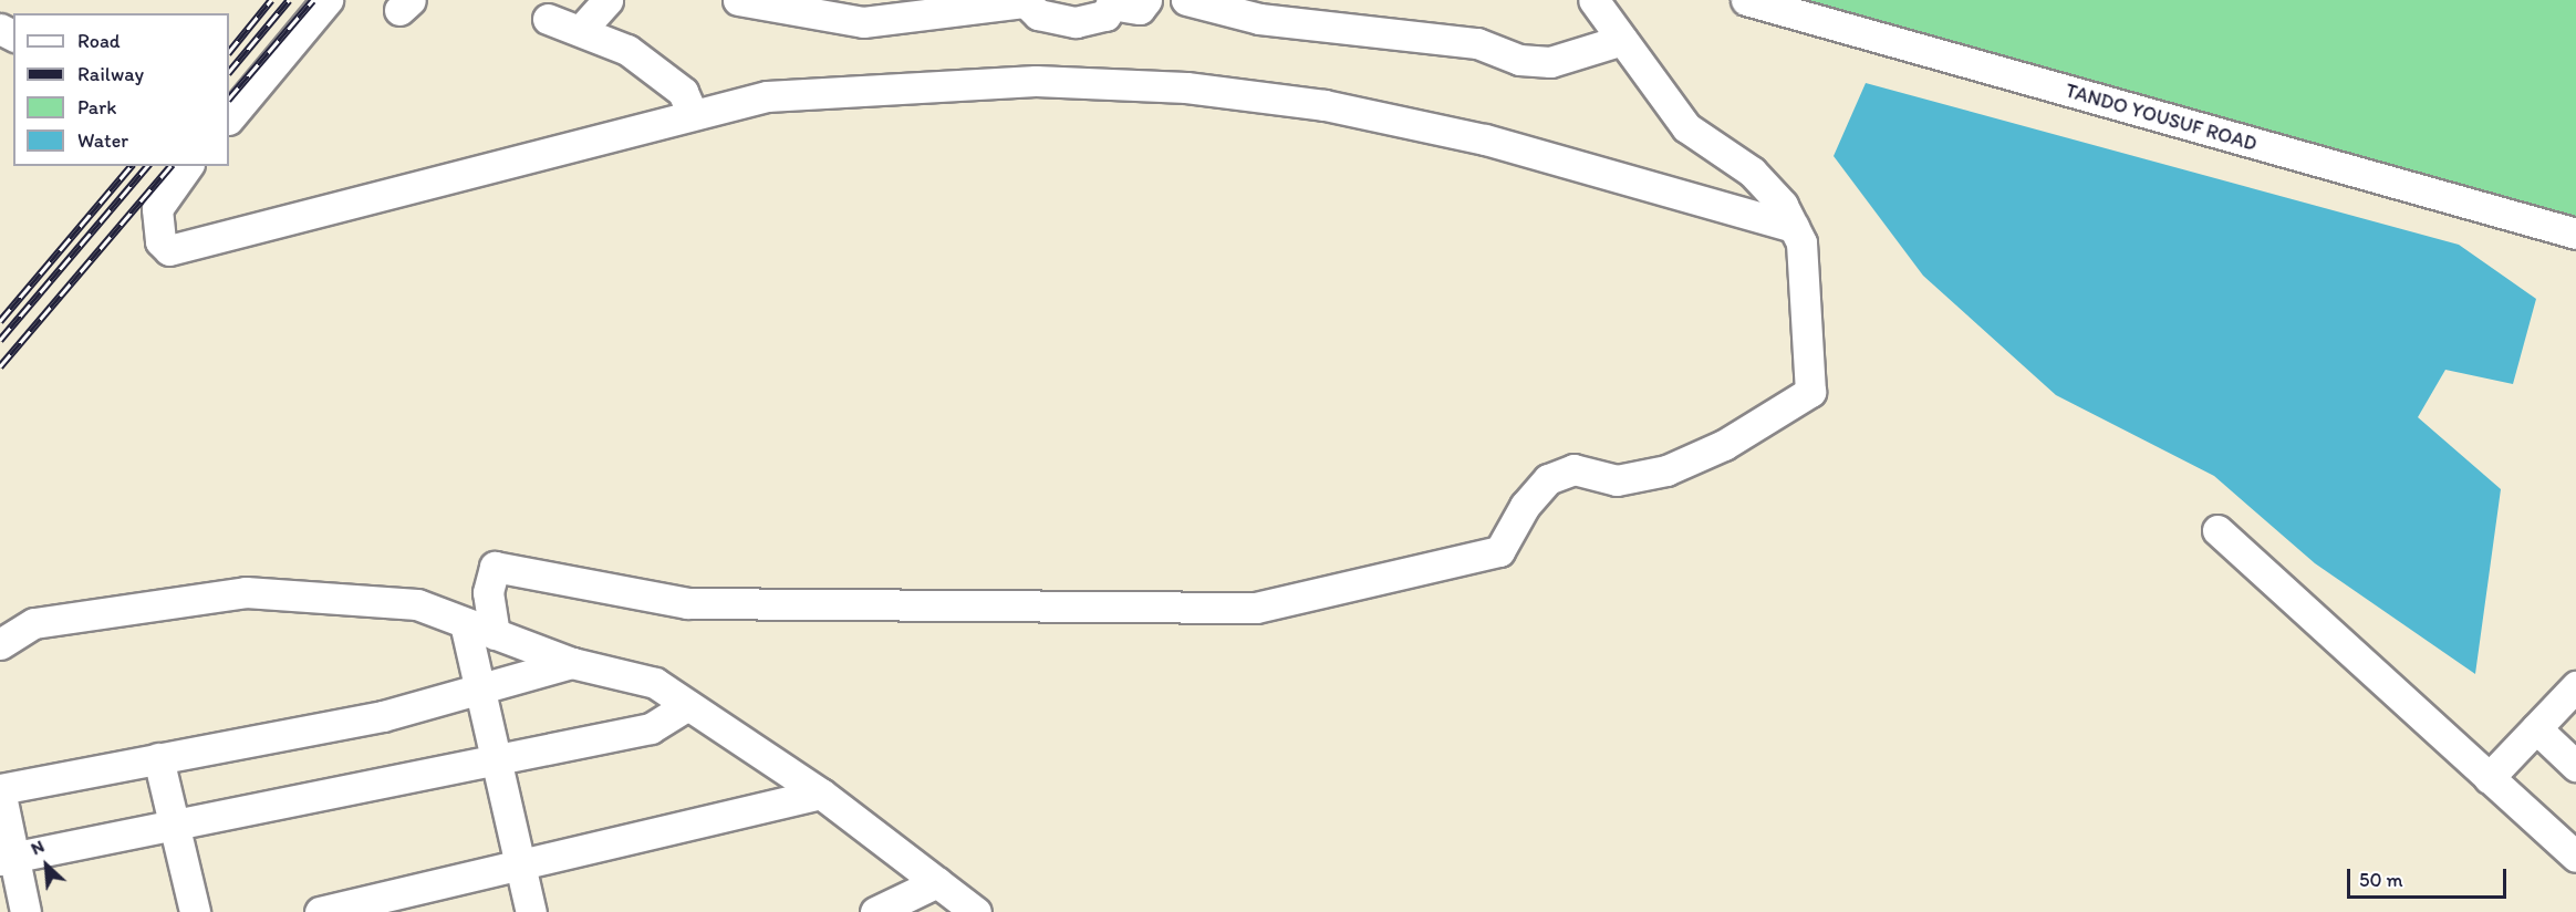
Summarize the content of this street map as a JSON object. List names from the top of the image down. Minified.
{"streets":{"street":["TANDO YOUSUF ROAD"]},"legend":["Road","Railway","Park","Water"],"scale_bar":"50 m","north":"top left"}
